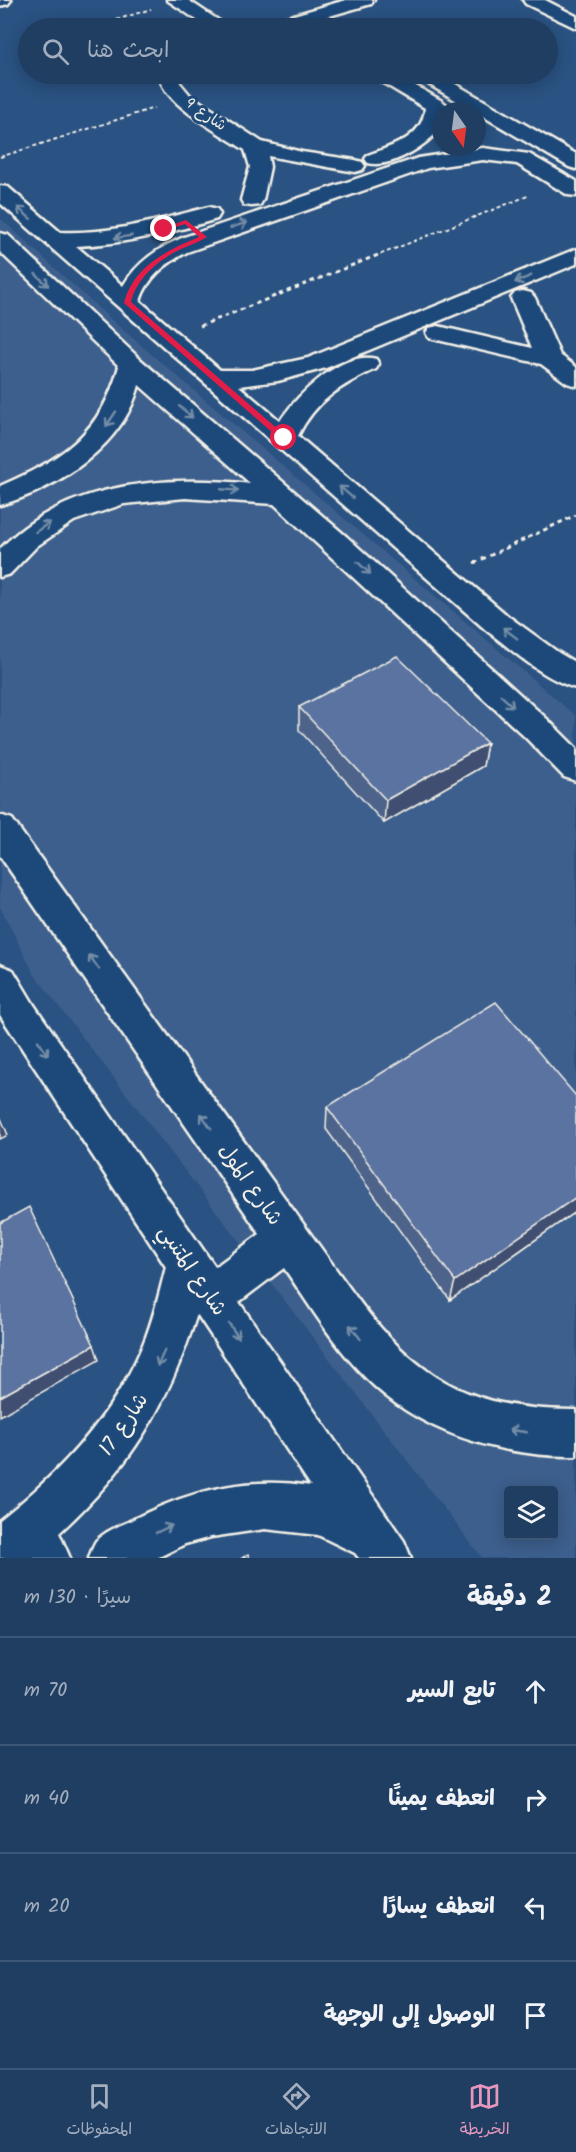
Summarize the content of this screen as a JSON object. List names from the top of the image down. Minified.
{"streets":{"street":["شارع 9","شارع المول","شارع المتنبي","شارع 17"]},"crossings":[["شارع المتنبي","شارع 17"]],"one_way":["شارع المول","شارع المتنبي","شارع 17"],"north":"bottom","page":{"search":"ابحث هنا","heading":["2 دقيقة","سيرًا · 130 m"],"list":[["تابع السير","70 m"],["انعطف يمينًا","40 m"],["انعطف يسارًا","20 m"],"الوصول إلى الوجهة"],"nav":["الخريطة","الاتجاهات","المحفوظات"]}}
